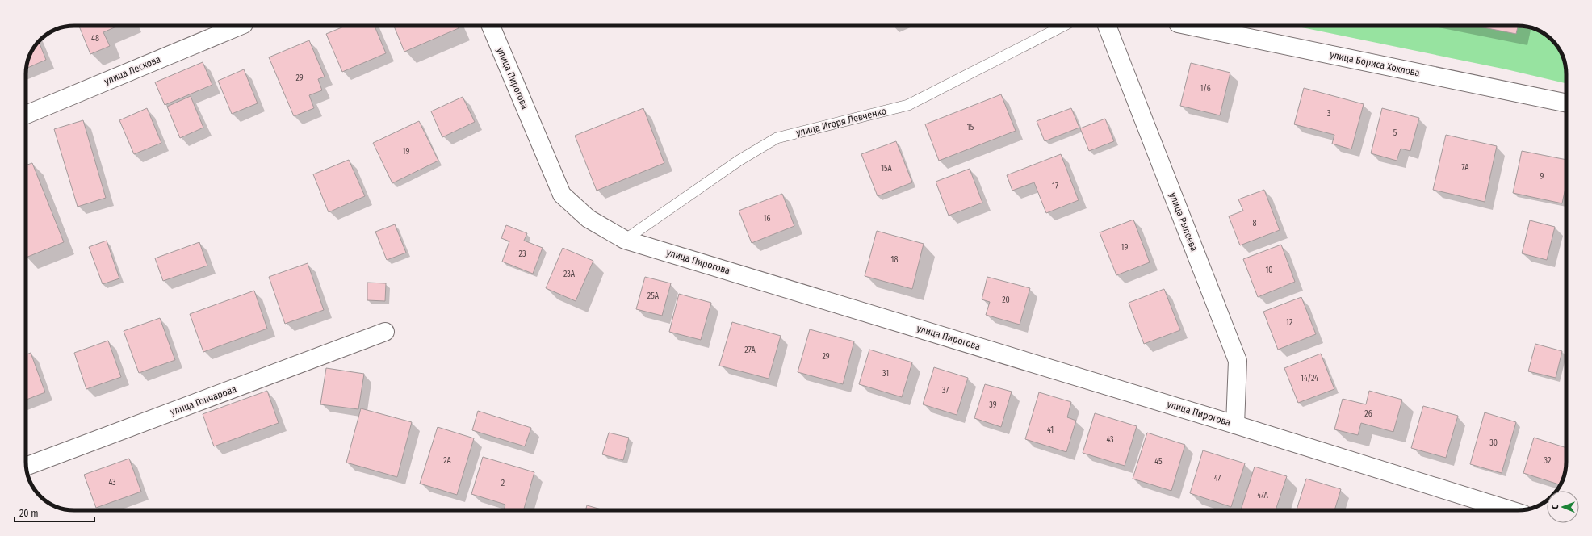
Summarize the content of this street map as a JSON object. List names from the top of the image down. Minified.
{"streets":{"street":["улица Бориса Хохлова","улица Лескова","улица Пирогова","улица Рылеева","улица Гончарова"],"lane":["улица Игоря Левченко"]},"crossings":[["улица Пирогова","улица Игоря Левченко"],["улица Пирогова","улица Рылеева"]],"house_numbers":["48","29","1/6","3","15","5","19","7А","15А","9","17","16","8","19","23","18","10","23А","25А","20","12","27А","29","31","14/24","37","39","26","41","43","30","2А","32","45","47","43","2","47А"],"scale_bar":"20 m","north":"left"}
